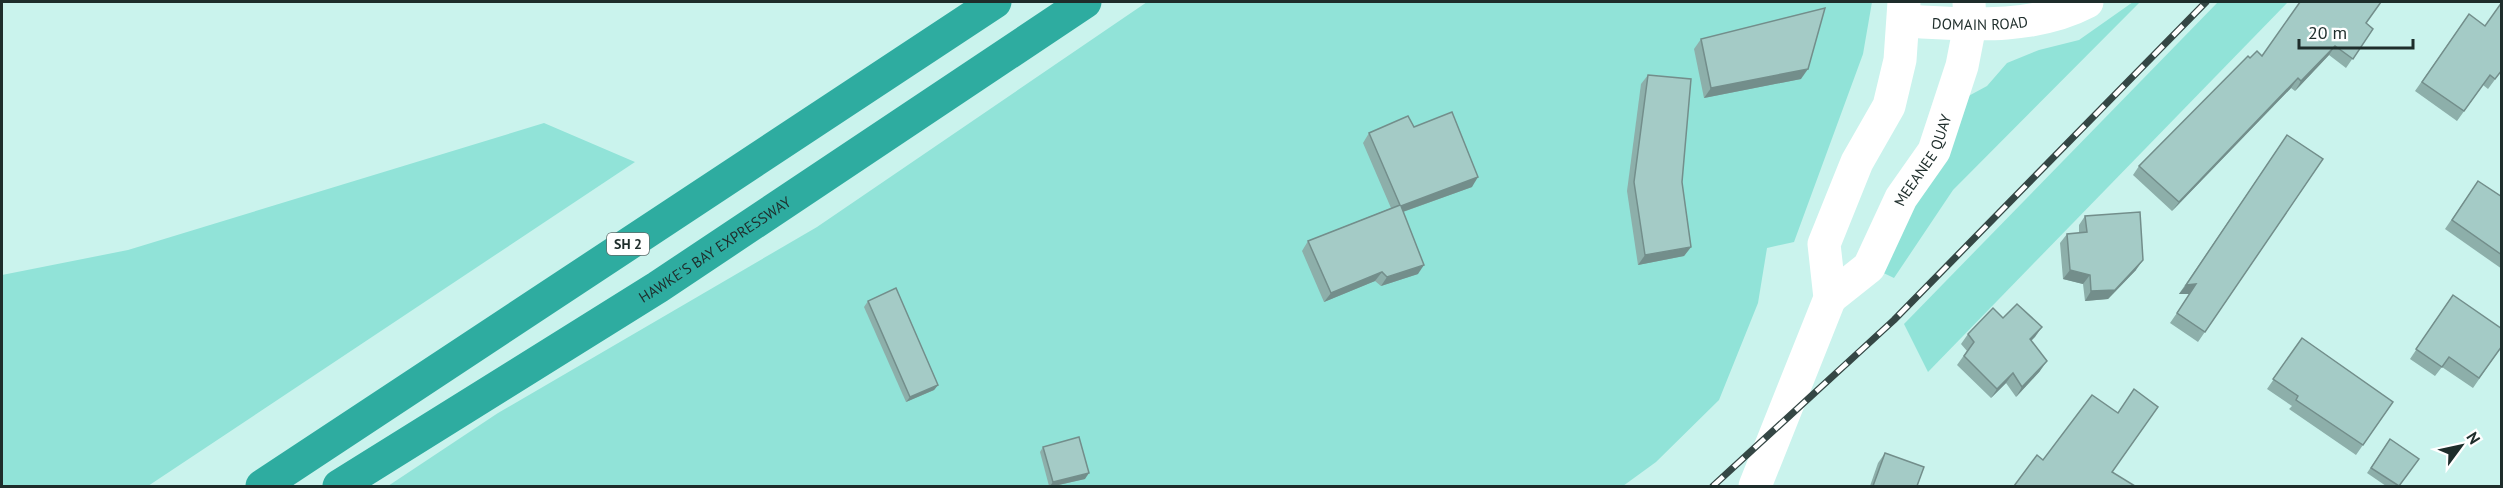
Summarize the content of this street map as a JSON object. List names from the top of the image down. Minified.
{"streets":{"highway":["SH 2","HAWKE'S BAY EXPRESSWAY"],"main road":["DOMAIN ROAD","MEEANEE QUAY"]},"crossings":[["DOMAIN ROAD","MEEANEE QUAY"]],"scale_bar":"20 m","north":"top right"}
